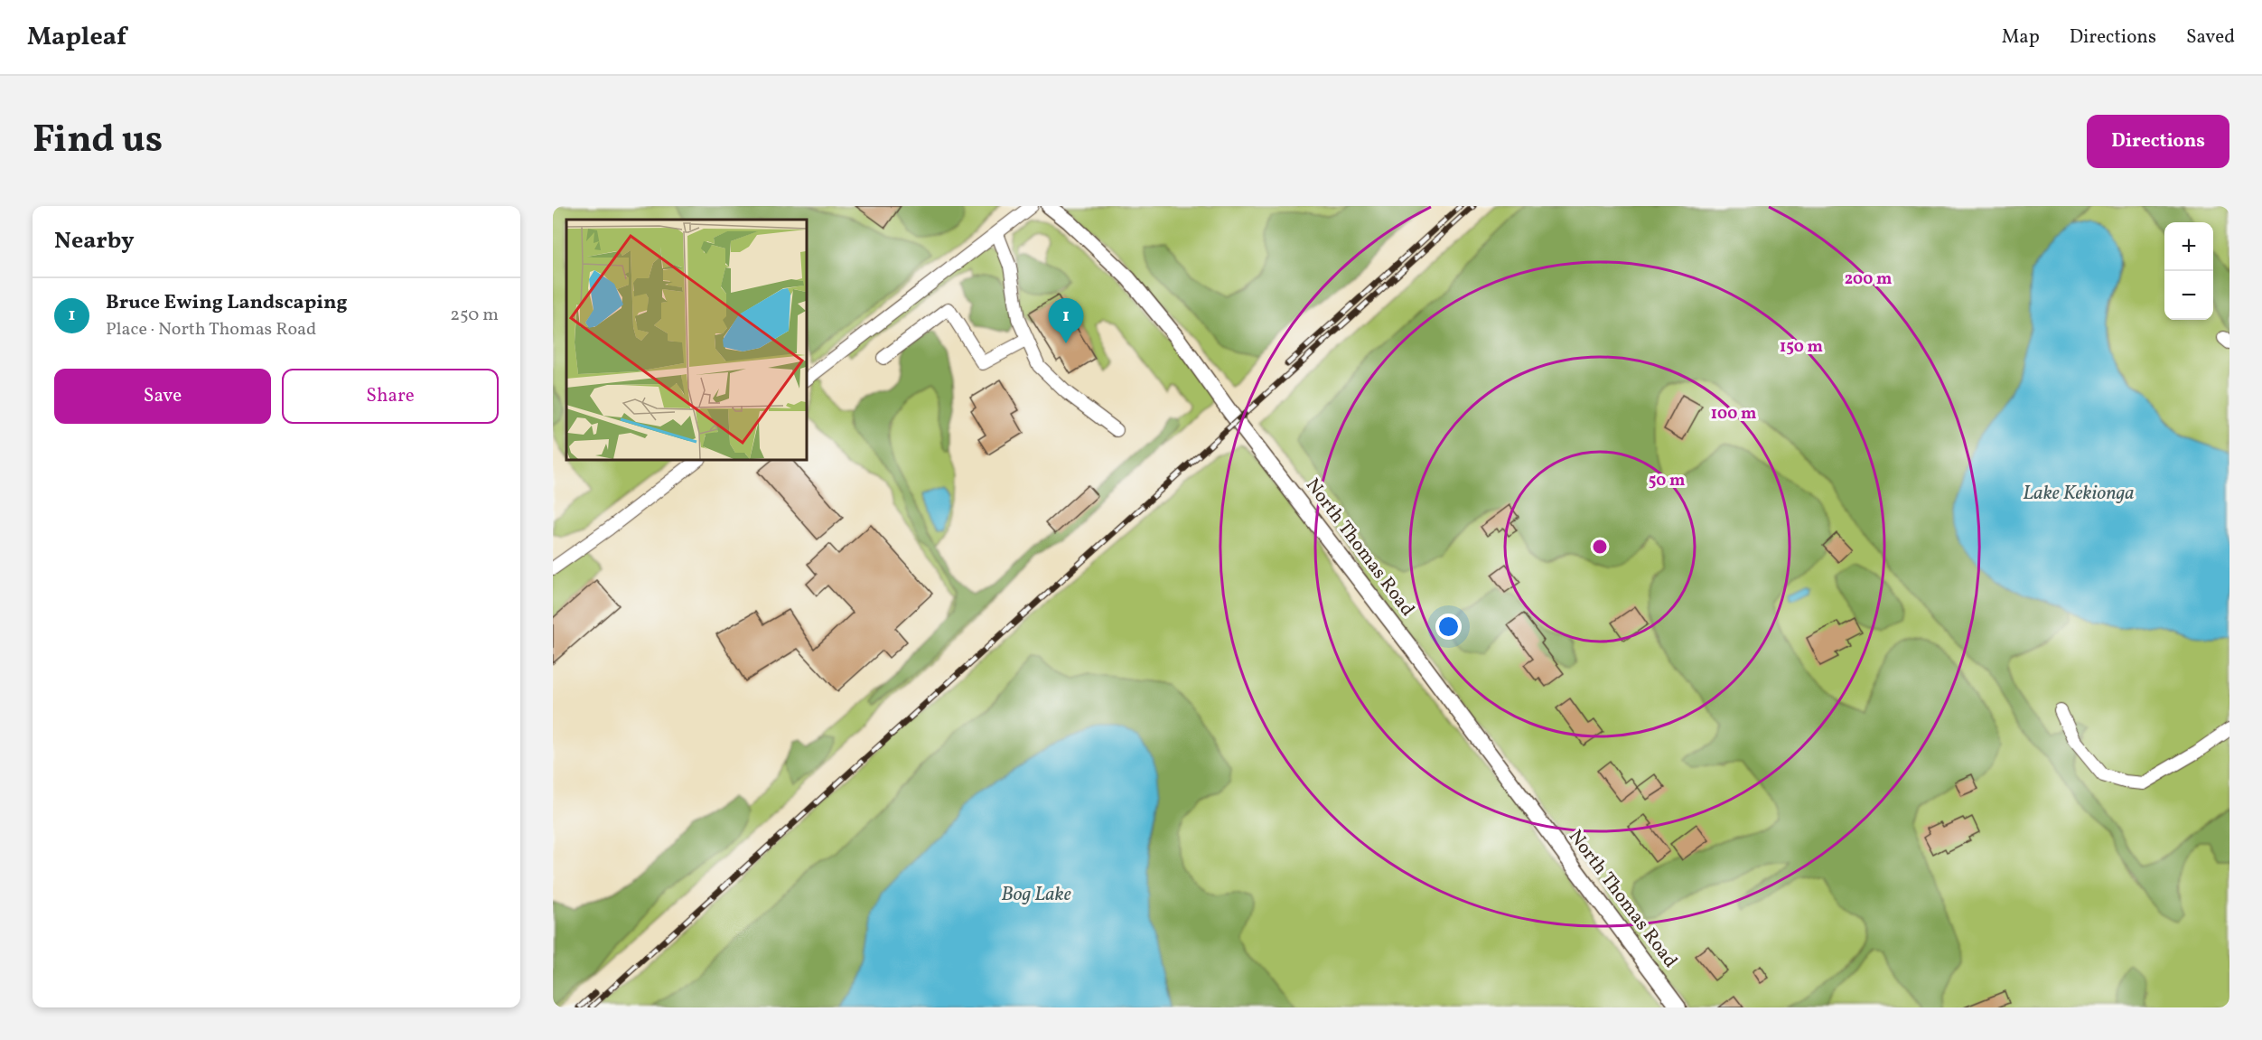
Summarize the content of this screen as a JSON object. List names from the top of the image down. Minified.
{"streets":{"main road":["North Thomas Road"]},"water":["Lake Kekionga","Bog Lake"],"page":{"header":"Mapleaf","nav":["Map","Directions","Saved"],"title":"Find us","buttons":["Directions",["Save","Share"]],"heading":"Nearby","map_buttons":["+","−"],"list":[{"mark":"1","name":"Bruce Ewing Landscaping","note":"Place · North Thomas Road","value":"250 m"}],"pins":"1"},"rings":["200 m","150 m","100 m","50 m"]}
